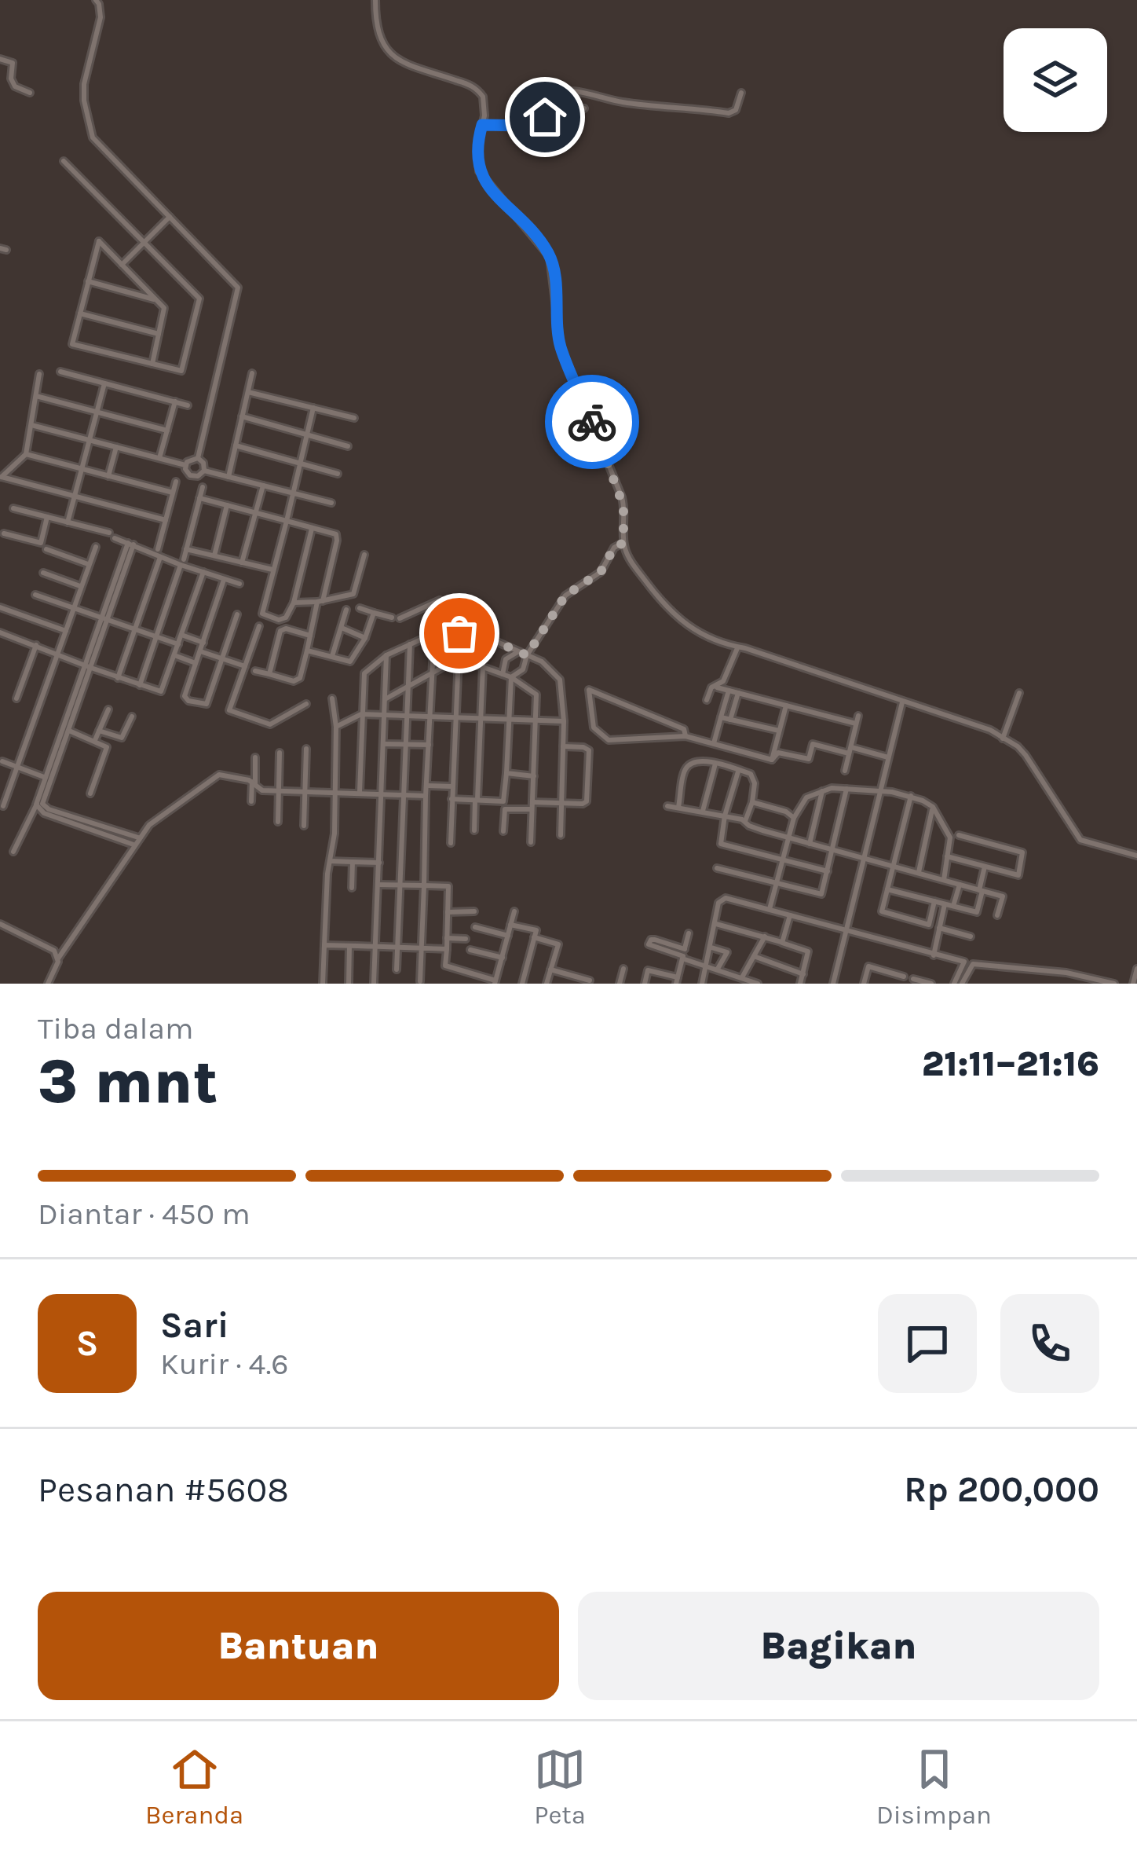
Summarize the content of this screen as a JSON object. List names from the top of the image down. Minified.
{"page":{"heading":["3 mnt","Tiba dalam","21:11–21:16"],"panel":["Sari","Kurir · 4.6","Pesanan #5608","Rp 200,000"],"bar":"Diantar · 450 m","round":"S","buttons":["Bantuan","Bagikan"],"tabs":["Beranda","Peta","Disimpan"]}}
